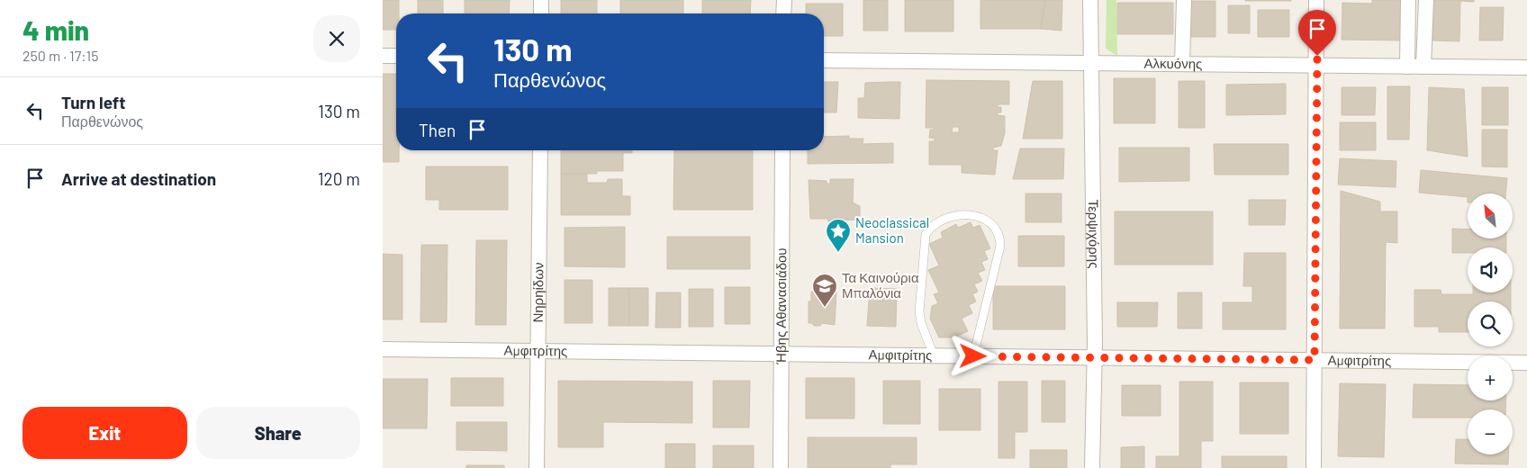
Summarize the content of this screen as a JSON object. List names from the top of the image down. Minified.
{"streets":{"street":["Αλκυόνης","Τερψιχόρης","Νηρηίδων","Ήβης Αθανασιάδου","Αμφιτρίτης"]},"crossings":[["Αλκυόνης","Τερψιχόρης"],["Τερψιχόρης","Αμφιτρίτης"],["Νηρηίδων","Αμφιτρίτης"],["Ήβης Αθανασιάδου","Αμφιτρίτης"]],"places":{"place":["Neoclassical Mansion"],"school or university":["Τα Καινούρια Μπαλόνια"]},"north":"top left","page":{"heading":["4 min","250 m · 17:15"],"turn":["130 m","Παρθενώνος"],"list":[{"name":"Turn left","note":"Παρθενώνος","value":"130 m"},{"name":"Arrive at destination","value":"120 m"}],"then":"Then","map_buttons":["+","−"],"buttons":["Exit","Share"]}}
